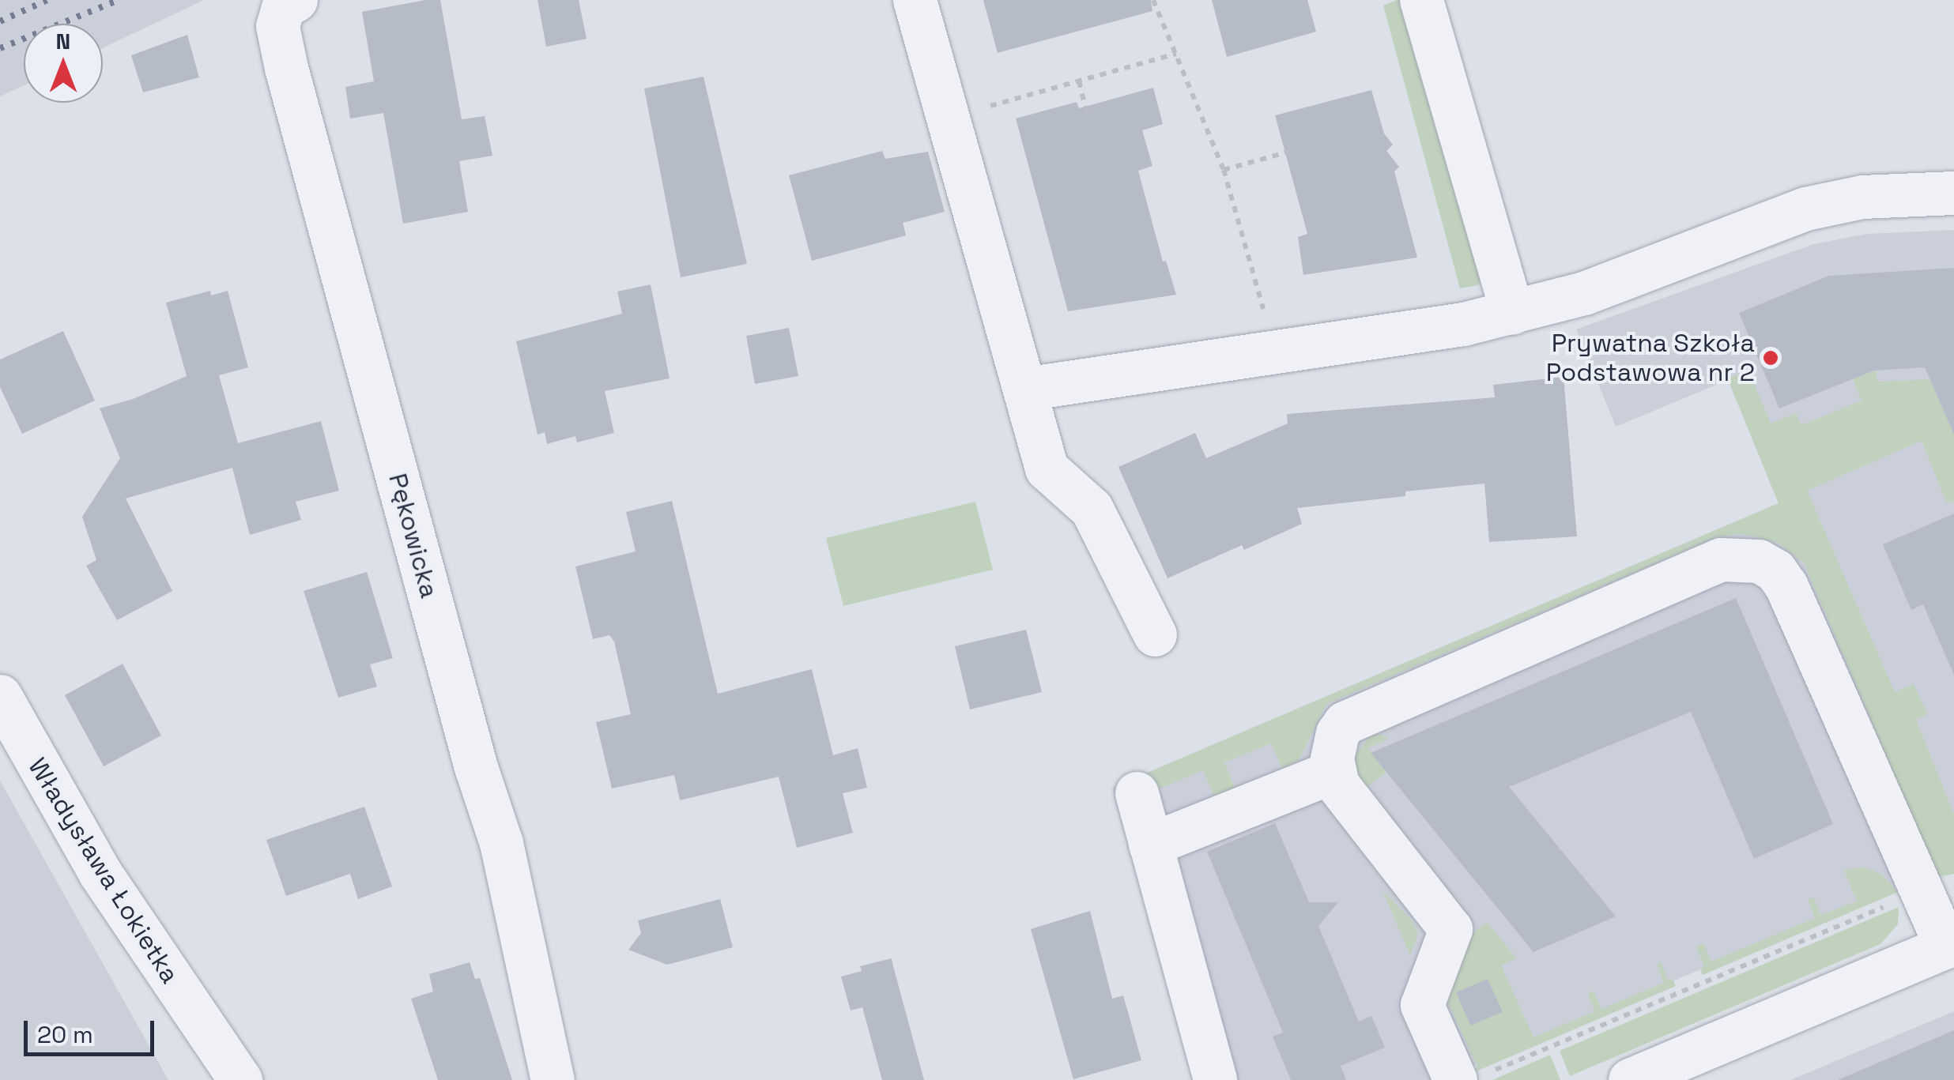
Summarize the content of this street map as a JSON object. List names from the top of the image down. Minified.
{"streets":{"street":["Pękowicka","Władysława Łokietka"]},"places":["Prywatna Szkoła Podstawowa nr 2"],"scale_bar":"20 m","north":"top"}
